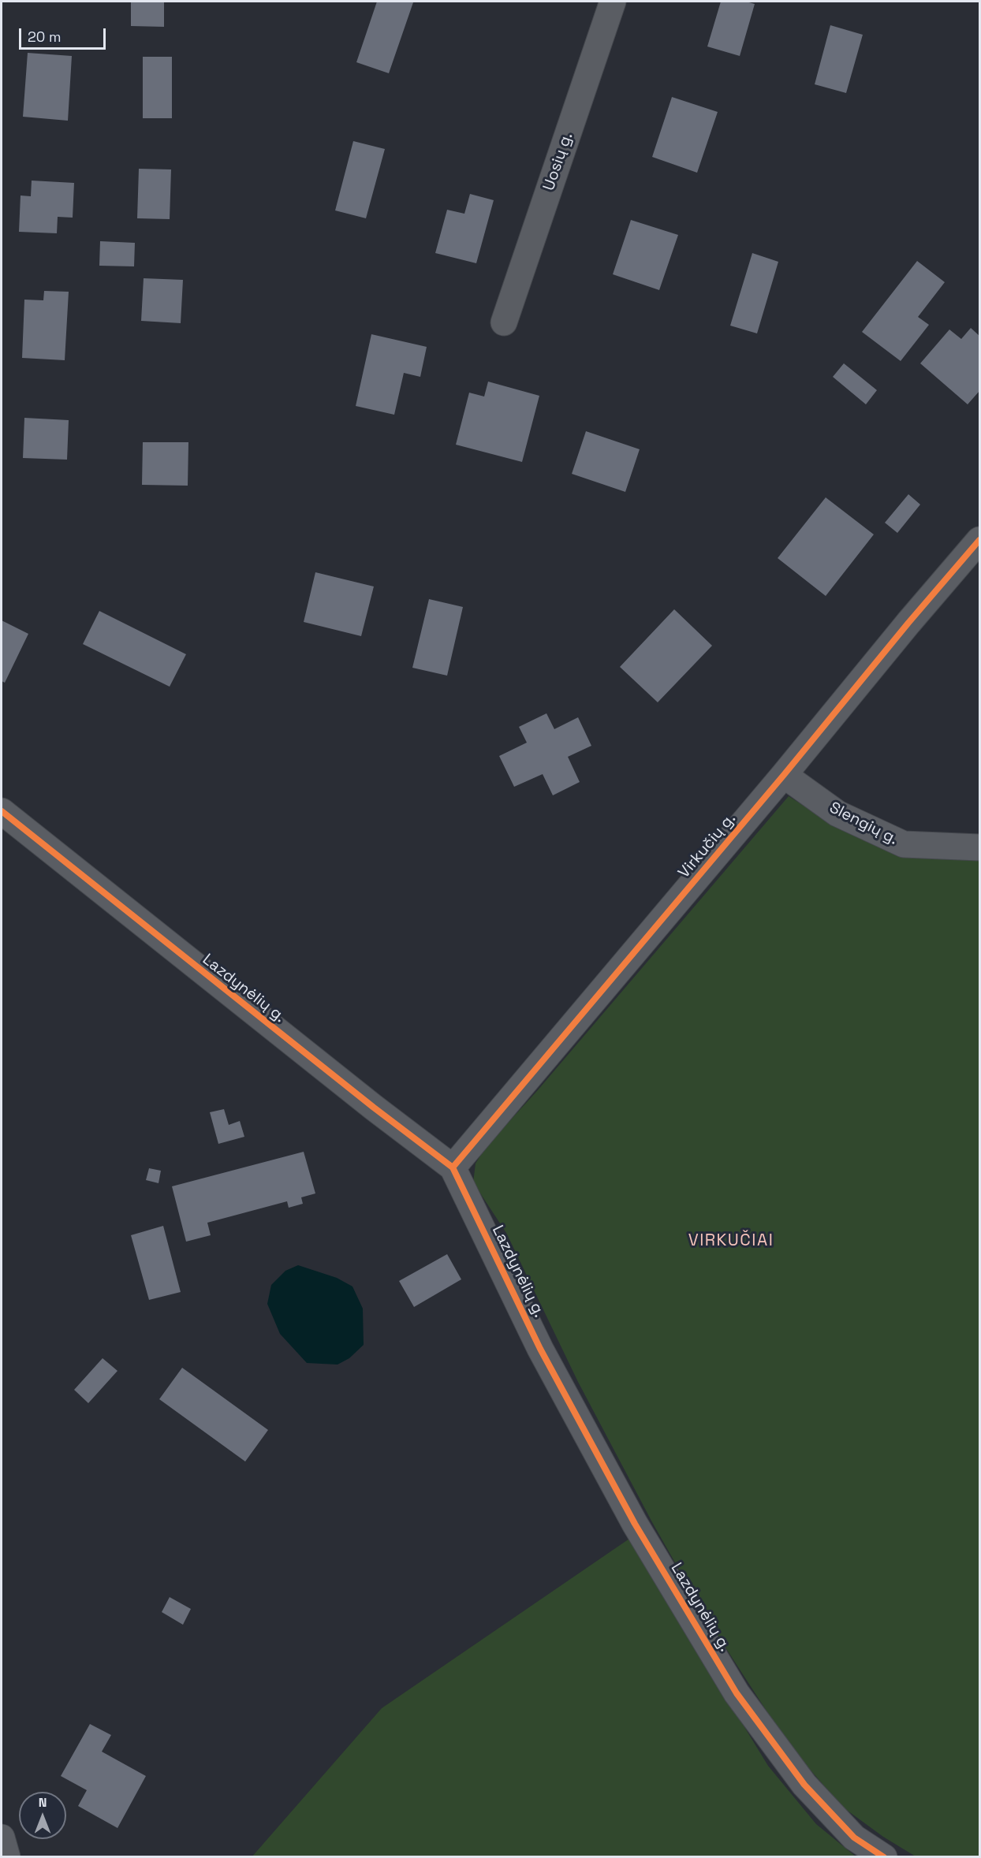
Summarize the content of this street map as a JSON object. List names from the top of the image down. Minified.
{"streets":{"street":["Uosių g.","Slengių g.","Virkučių g.","Lazdynėlių g."]},"crossings":[["Slengių g.","Virkučių g."],["Virkučių g.","Lazdynėlių g."]],"districts":["VIRKUČIAI"],"scale_bar":"20 m","north":"top"}
